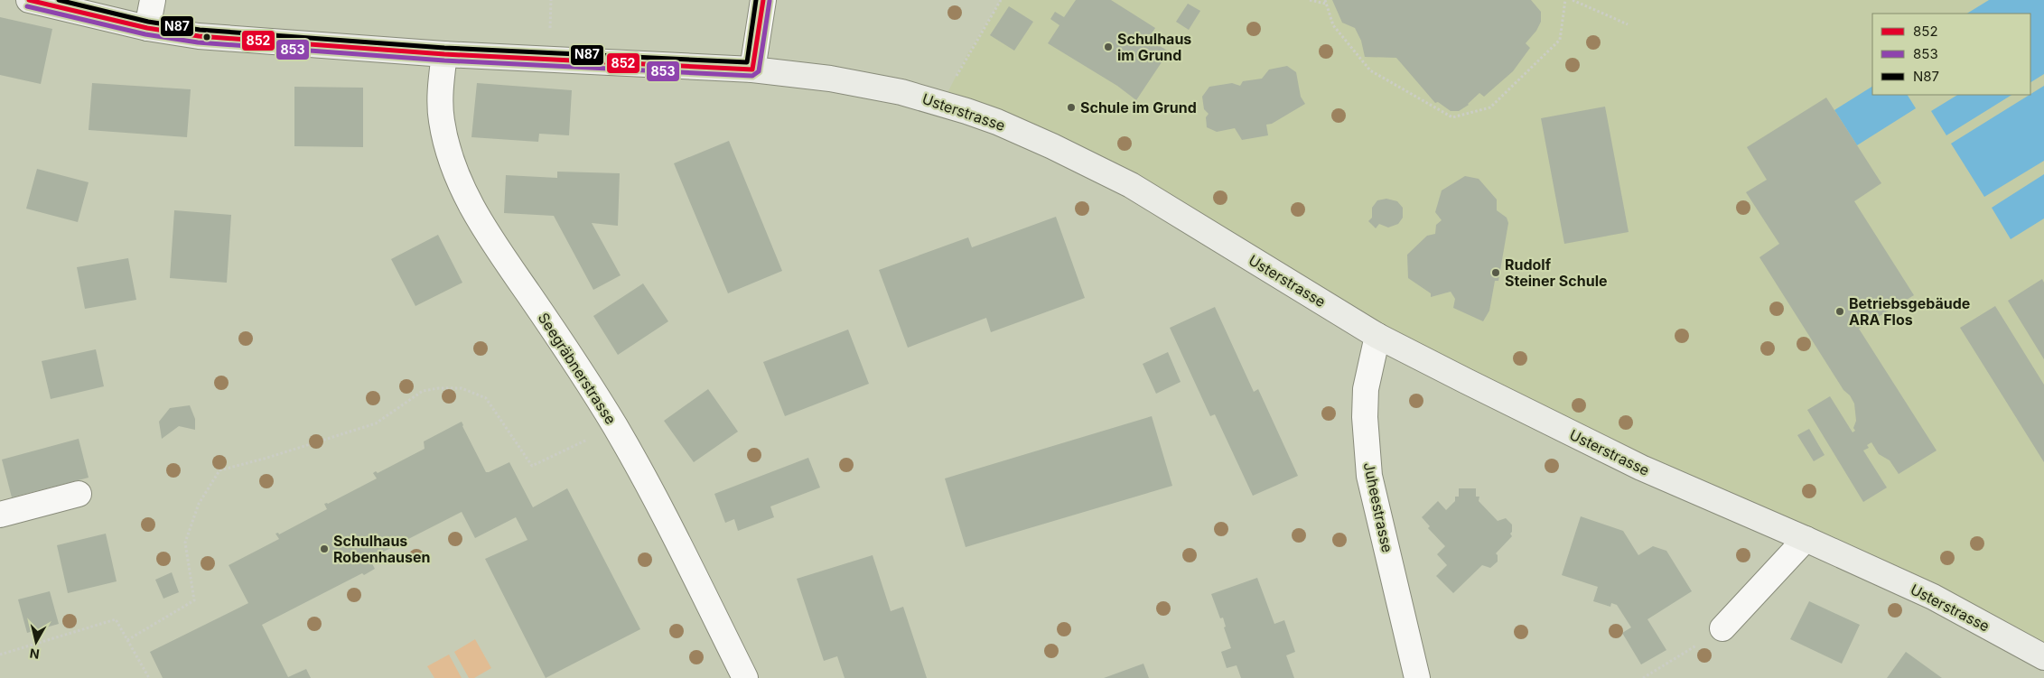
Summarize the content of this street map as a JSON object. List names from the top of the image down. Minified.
{"streets":{"main road":["Usterstrasse"],"street":["Seegräbnerstrasse","Juheestrasse"]},"crossings":[["Usterstrasse","Seegräbnerstrasse"],["Usterstrasse","Juheestrasse"]],"places":["Schulhaus im Grund","Schule im Grund","Rudolf Steiner Schule","Betriebsgebäude ARA Flos","Schulhaus Robenhausen"],"lines":["transit line 852","transit line N87","transit line 853"],"legend":["852","853","N87"],"north":"bottom"}
